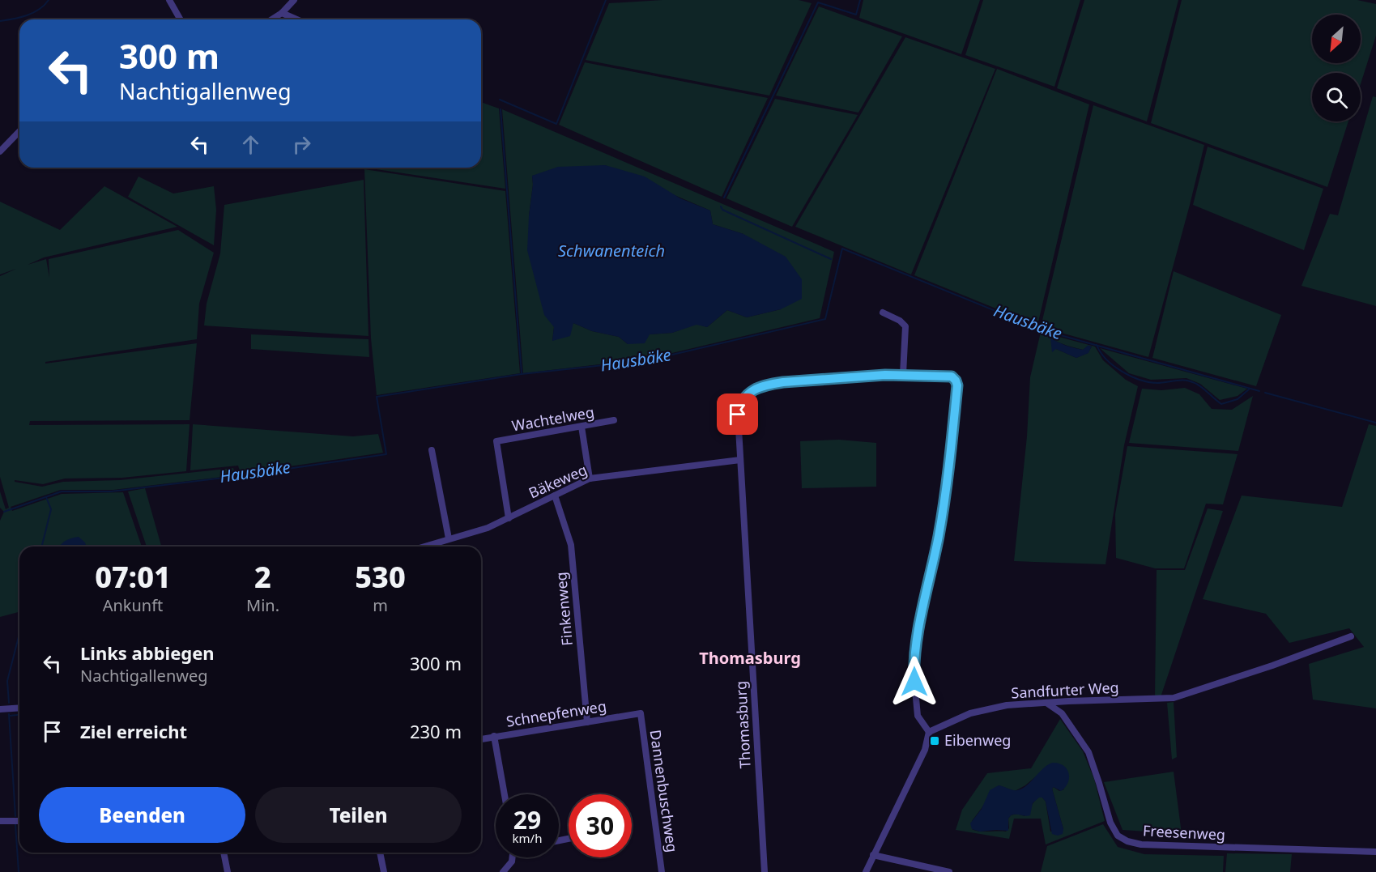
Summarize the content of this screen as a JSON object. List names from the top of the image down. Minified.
{"streets":{"street":["Wachtelweg","Bäkeweg","Finkenweg","Sandfurter Weg","Schnepfenweg","Thomasburg","Dannenbuschweg","Freesenweg"]},"crossings":[["Wachtelweg","Bäkeweg"],["Bäkeweg","Finkenweg"],["Bäkeweg","Thomasburg"],["Finkenweg","Schnepfenweg"],["Sandfurter Weg","Thomasburg"],["Sandfurter Weg","Freesenweg"],["Schnepfenweg","Dannenbuschweg"]],"districts":["Thomasburg"],"water":["Schwanenteich","Hausbäke"],"places":{"transit":["Eibenweg"]},"north":"bottom left","page":{"turn":["300 m","Nachtigallenweg"],"eta":["07:01","Ankunft","2","Min.","530","m"],"list":[{"name":"Links abbiegen","note":"Nachtigallenweg","value":"300 m"},{"name":"Ziel erreicht","value":"230 m"}],"buttons":["Beenden","Teilen"],"speed":"29 km/h","limit":"30"}}
